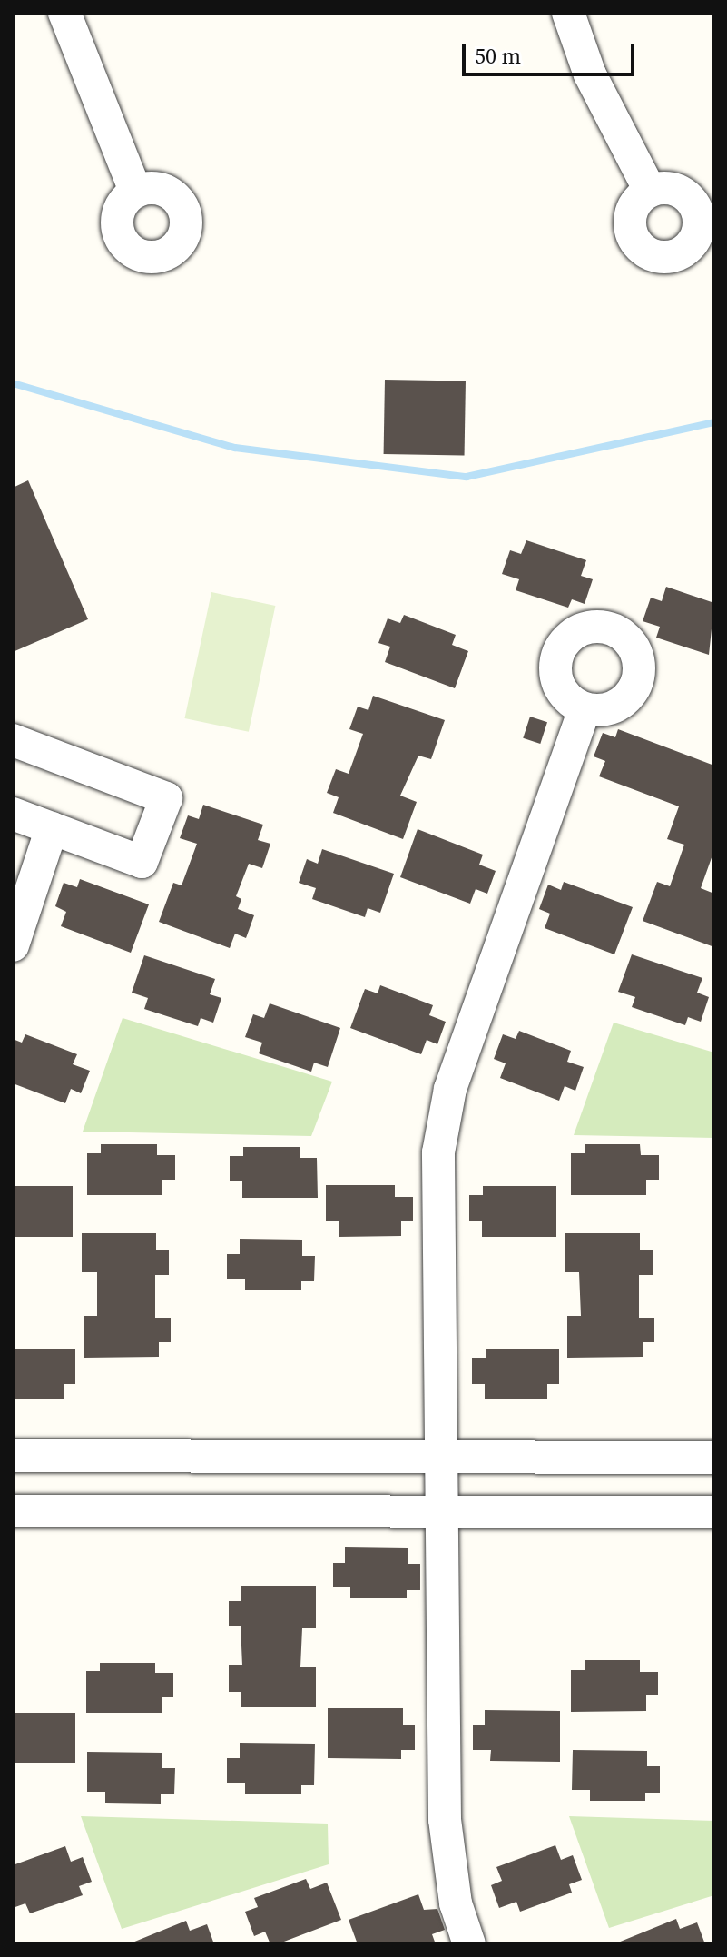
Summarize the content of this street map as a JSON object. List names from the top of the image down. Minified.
{"scale_bar":"50 m"}
